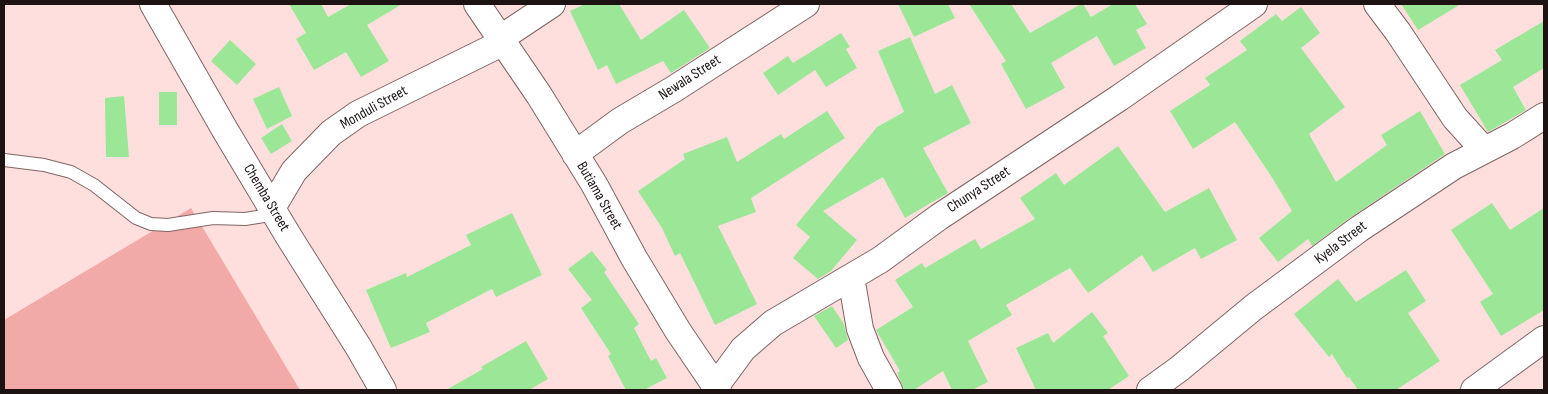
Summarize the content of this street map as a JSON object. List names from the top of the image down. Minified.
{"streets":{"street":["Newala Street","Monduli Street","Chunya Street","Butiama Street","Chemba Street","Kyela Street"]},"crossings":[["Newala Street","Butiama Street"],["Monduli Street","Butiama Street"],["Monduli Street","Chemba Street"],["Chunya Street","Butiama Street"]]}
